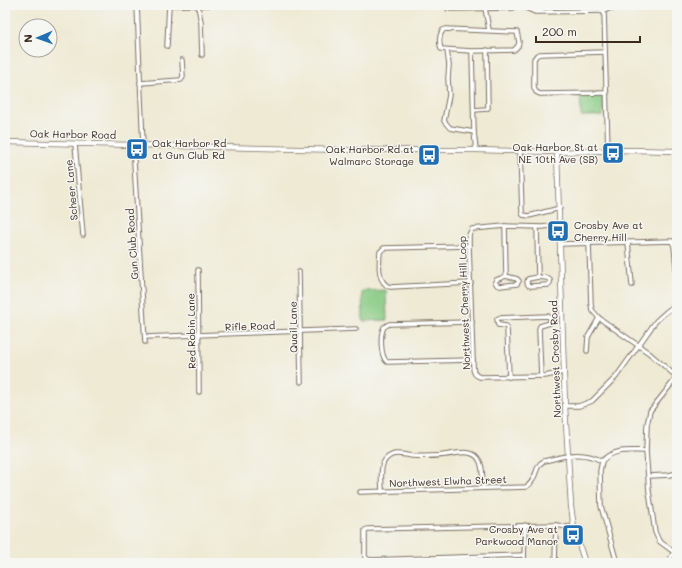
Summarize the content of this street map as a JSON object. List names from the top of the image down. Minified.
{"streets":{"street":["Oak Harbor Road","Scheer Lane","Gun Club Road","Northwest Cherry Hill Loop","Rifle Road","Quail Lane","Red Robin Lane","Northwest Crosby Road","Northwest Elwha Street"]},"crossings":[["Oak Harbor Road","Scheer Lane"],["Oak Harbor Road","Gun Club Road"],["Oak Harbor Road","Northwest Crosby Road"],["Gun Club Road","Rifle Road"],["Northwest Cherry Hill Loop","Northwest Crosby Road"],["Rifle Road","Quail Lane"],["Rifle Road","Red Robin Lane"],["Northwest Crosby Road","Northwest Elwha Street"]],"places":{"bus stop":["Oak Harbor Rd at Gun Club Rd","Oak Harbor St at NE 10th Ave (SB)","Oak Harbor Rd at Walmarc Storage","Crosby Ave at Cherry Hill","Crosby Ave at Parkwood Manor"]},"scale_bar":"200 m","north":"left"}
